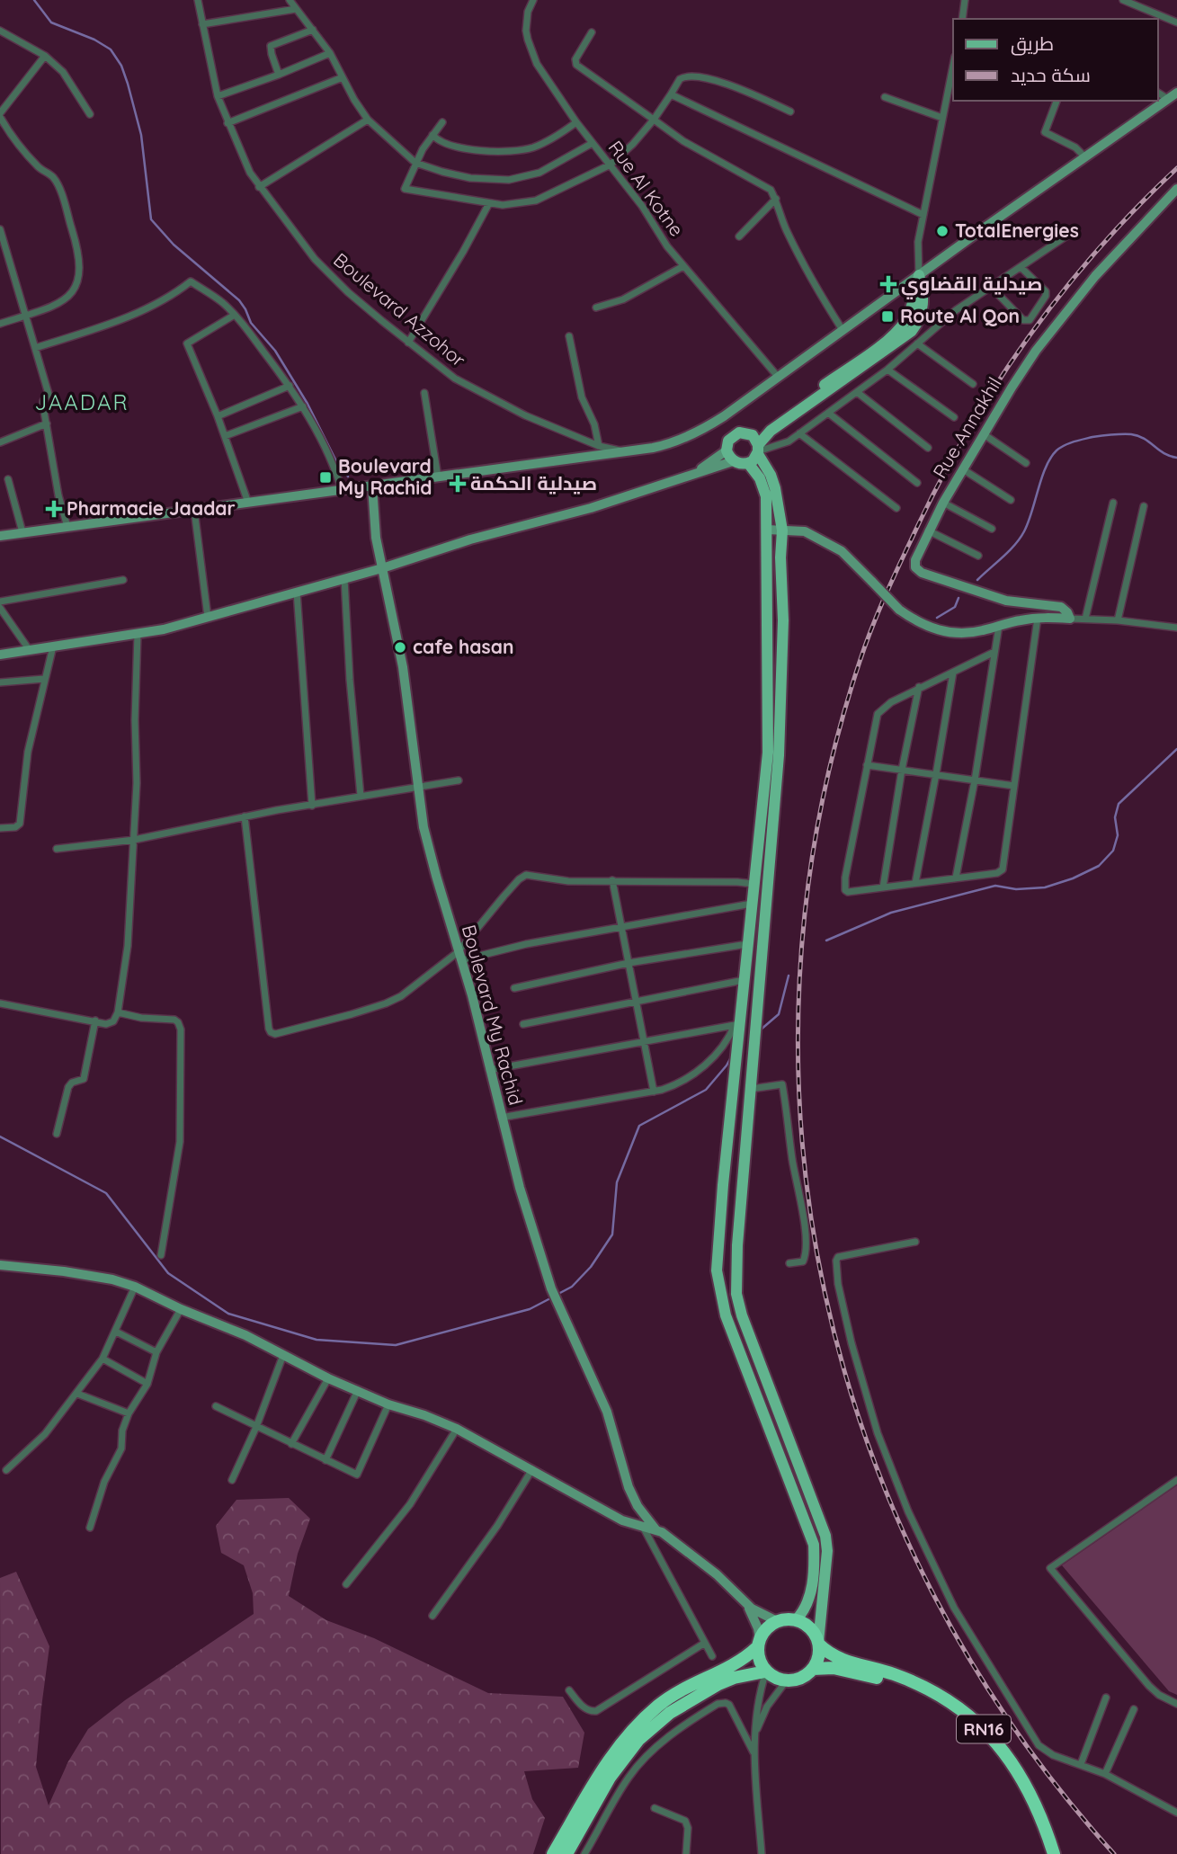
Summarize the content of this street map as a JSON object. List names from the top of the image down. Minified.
{"streets":{"highway":["RN16"],"street":["Rue Al Kotne","Boulevard Azzohor","Rue Annakhil","Boulevard My Rachid"]},"districts":["JAADAR"],"places":{"other":["TotalEnergies","cafe hasan"],"health":["صيدلية القضاوي","صيدلية الحكمة","Pharmacie Jaadar"],"transit":["Route Al Qon","Boulevard My Rachid"]},"legend":["طريق","سكة حديد"]}
